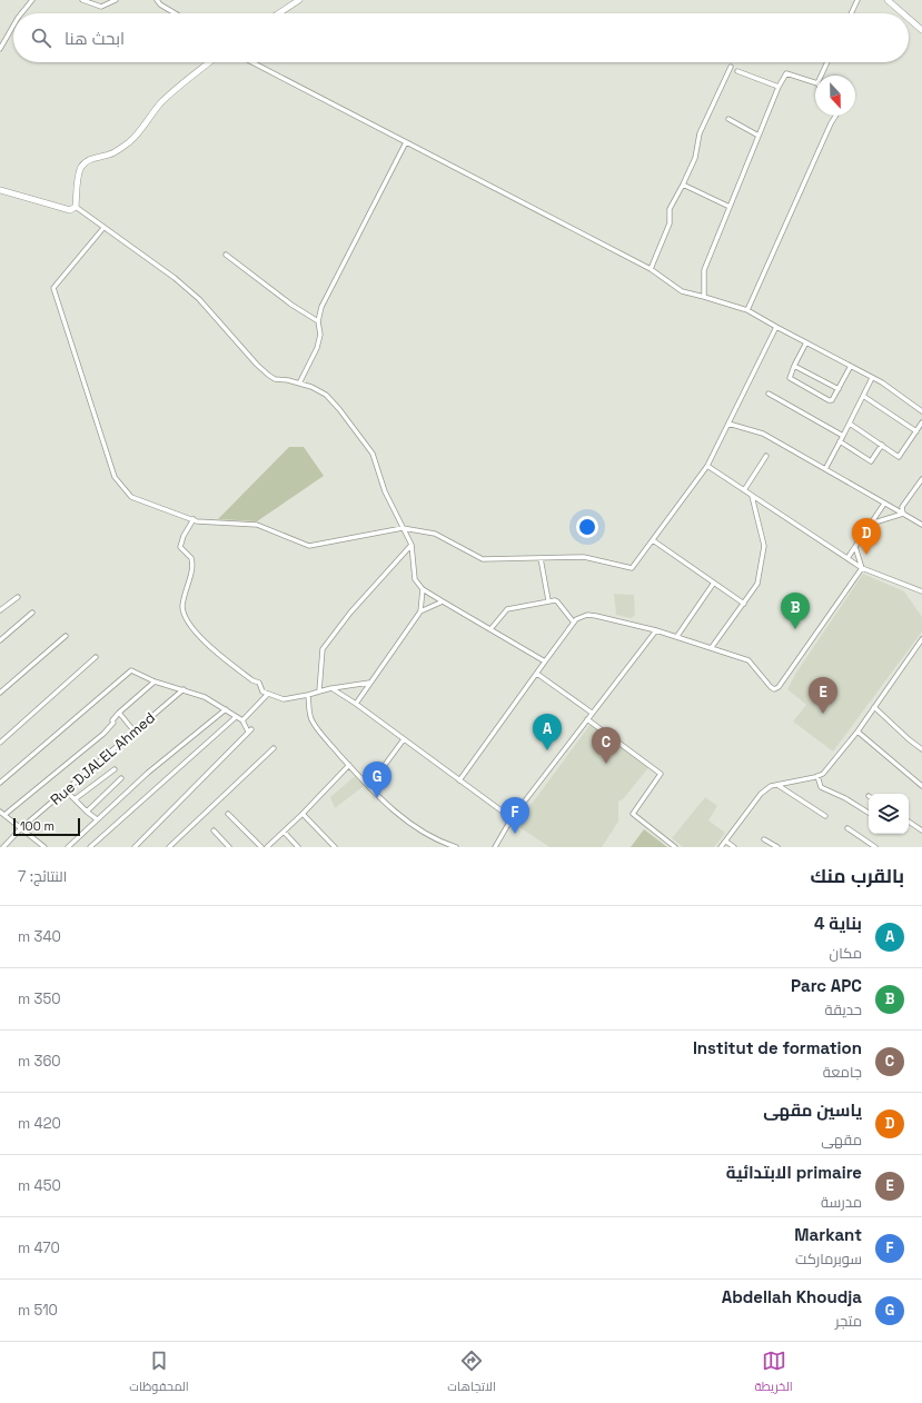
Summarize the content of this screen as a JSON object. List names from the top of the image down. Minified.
{"streets":{"street":["Rue DJALEL Ahmed"]},"scale_bar":"100 m","north":"bottom","page":{"search":"ابحث هنا","pins":["D","B","E","A","C","G","F"],"scale":"100 m","heading":["بالقرب منك","النتائج: 7"],"list":[{"mark":"A","name":"بناية 4","note":"مكان","value":"340 m"},{"mark":"B","name":"Parc APC","note":"حديقة","value":"350 m"},{"mark":"C","name":"Institut de formation","note":"جامعة","value":"360 m"},{"mark":"D","name":"ياسين مقهى","note":"مقهى","value":"420 m"},{"mark":"E","name":"primaire الابتدائية","note":"مدرسة","value":"450 m"},{"mark":"F","name":"Markant","note":"سوبرماركت","value":"470 m"},{"mark":"G","name":"Abdellah Khoudja","note":"متجر","value":"510 m"}],"nav":["الخريطة","الاتجاهات","المحفوظات"]}}
